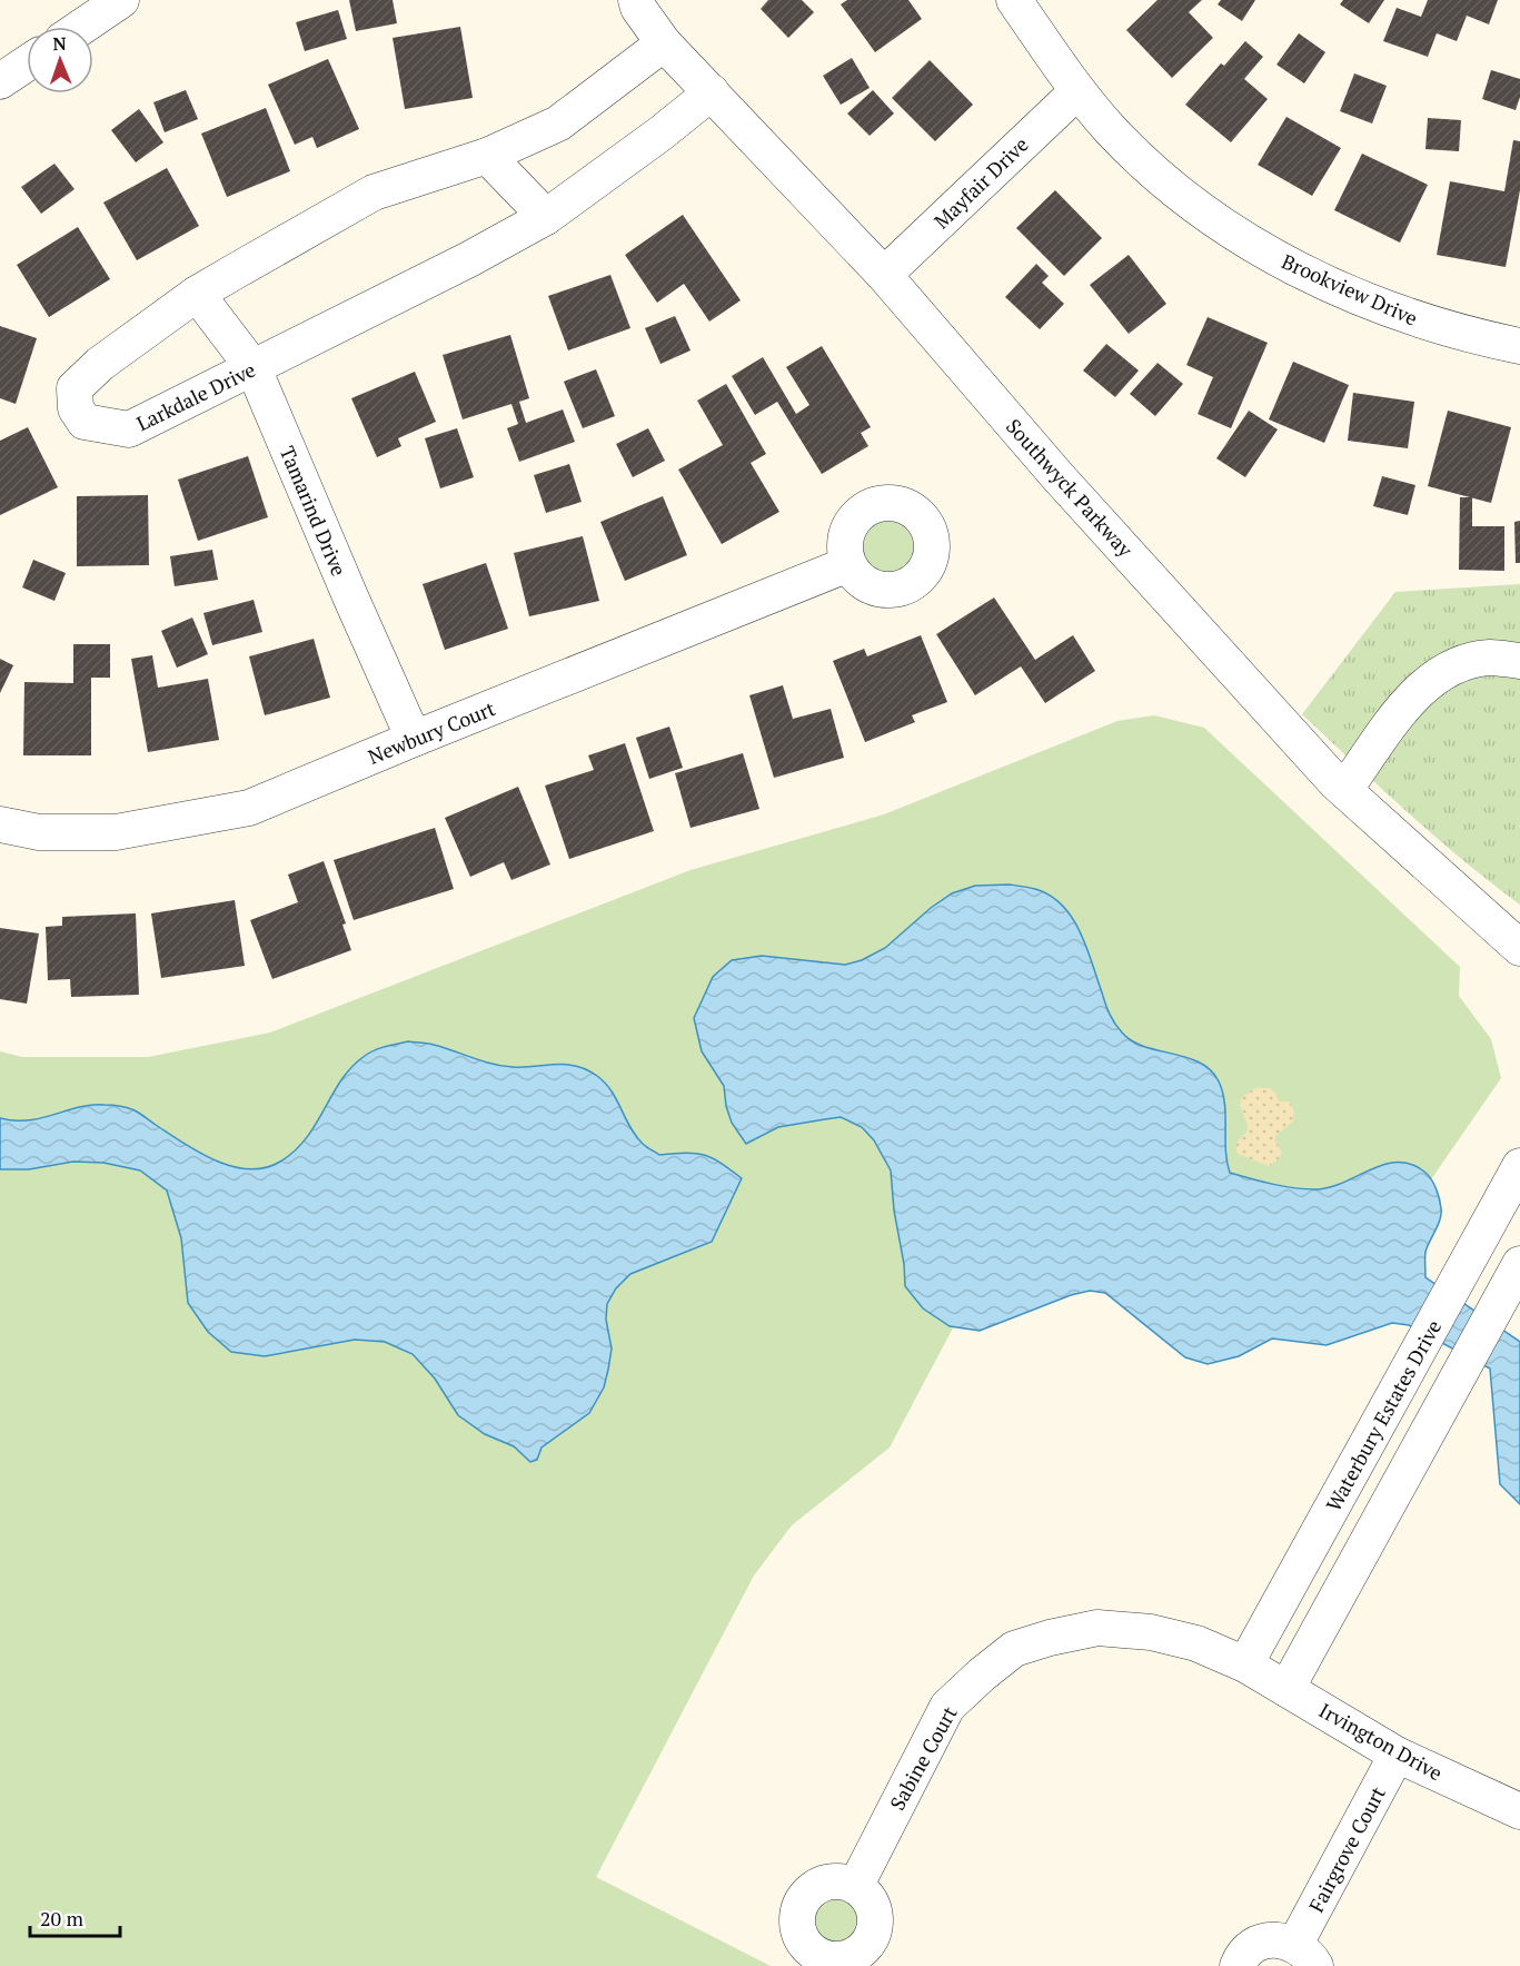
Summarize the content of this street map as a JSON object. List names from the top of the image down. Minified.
{"streets":{"street":["Mayfair Drive","Brookview Drive","Larkdale Drive","Southwyck Parkway","Tamarind Drive","Newbury Court","Waterbury Estates Drive","Irvington Drive","Sabine Court","Fairgrove Court"]},"crossings":[["Mayfair Drive","Brookview Drive"],["Mayfair Drive","Southwyck Parkway"],["Larkdale Drive","Southwyck Parkway"],["Larkdale Drive","Tamarind Drive"],["Tamarind Drive","Newbury Court"],["Waterbury Estates Drive","Irvington Drive"],["Waterbury Estates Drive","Sabine Court"],["Irvington Drive","Sabine Court"],["Irvington Drive","Fairgrove Court"]],"scale_bar":"20 m","north":"top"}
